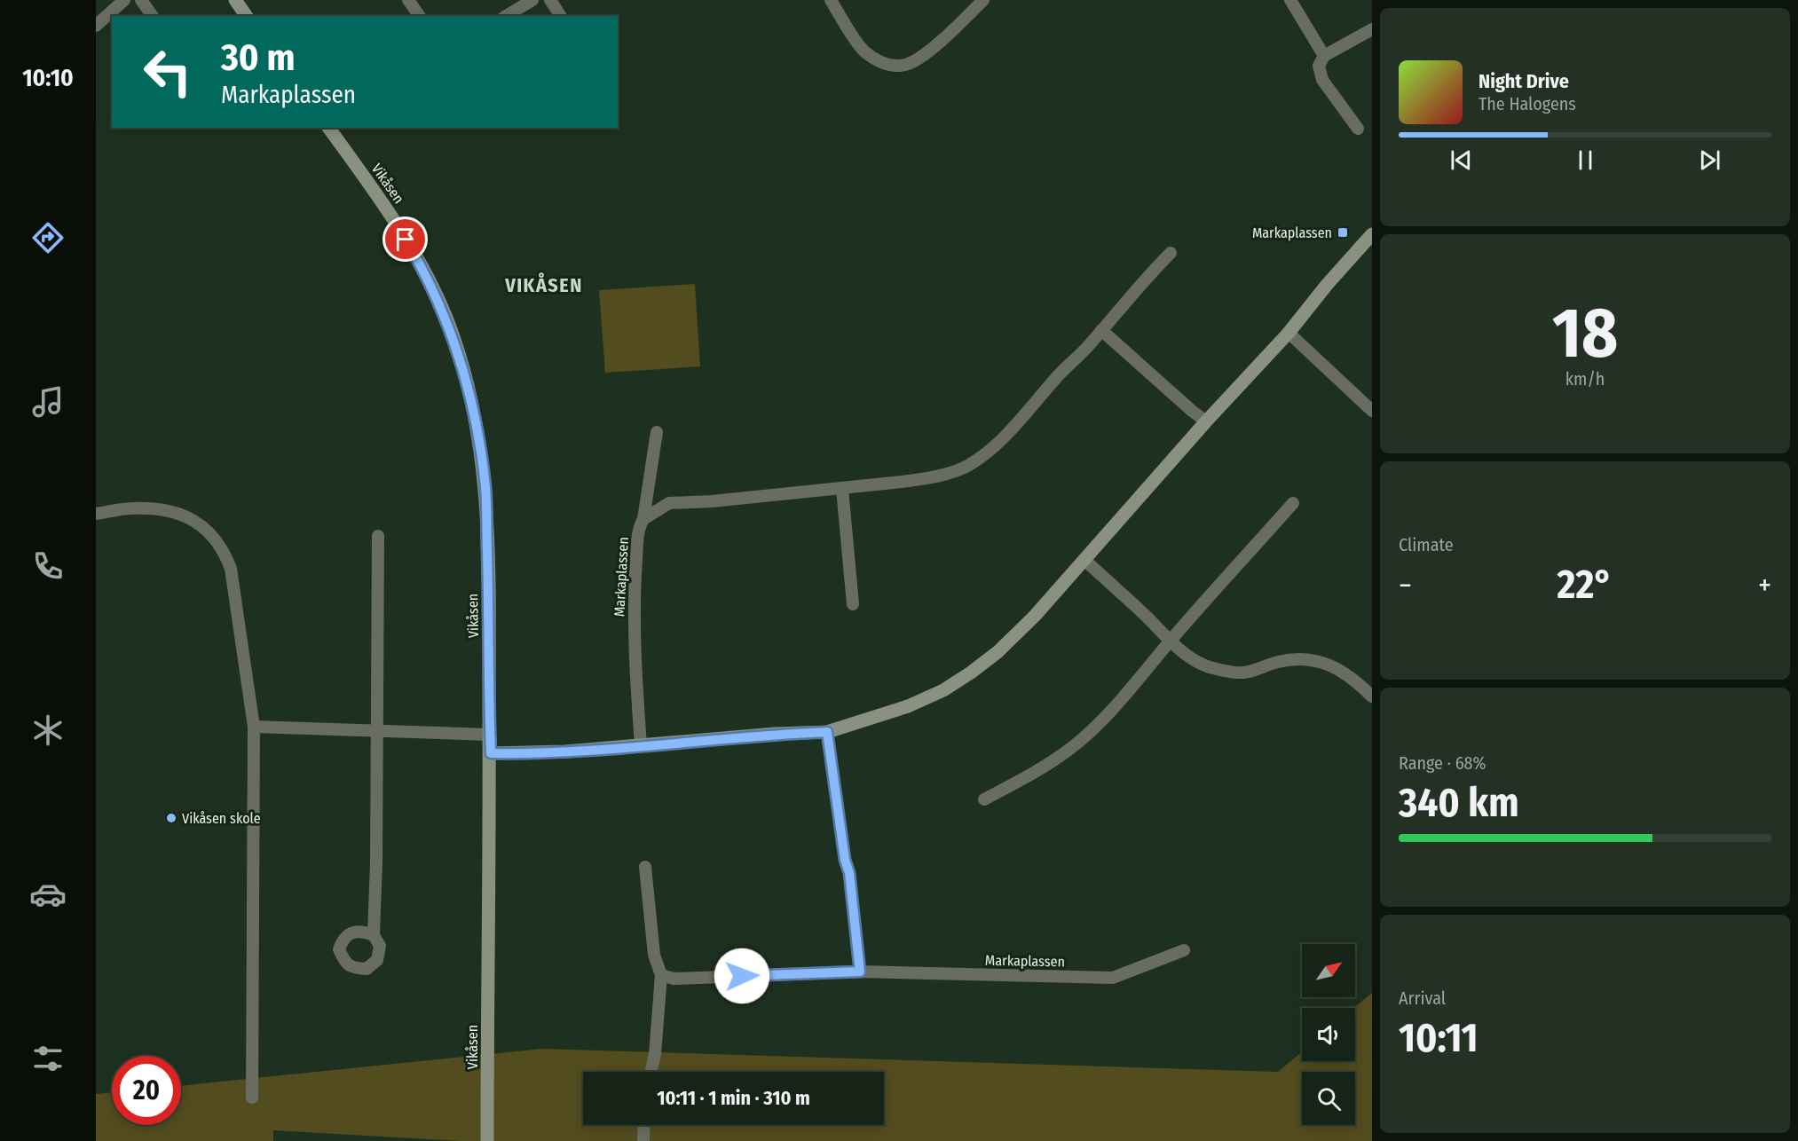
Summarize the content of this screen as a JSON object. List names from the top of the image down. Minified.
{"streets":{"street":["Vikåsen"],"lane":["Markaplassen"]},"districts":["VIKÅSEN"],"places":{"transit":["Markaplassen"],"other":["Vikåsen skole"]},"north":"top right","page":{"tabs":"10:10","turn":["30 m","Markaplassen"],"song":["Night Drive","The Halogens"],"tile":[["18","km/h"],"Climate",["Range · 68%","340 km"],["Arrival","10:11"]],"heat":["−","22°","+"],"limit":"20","trip":"10:11 · 1 min · 310 m"}}
